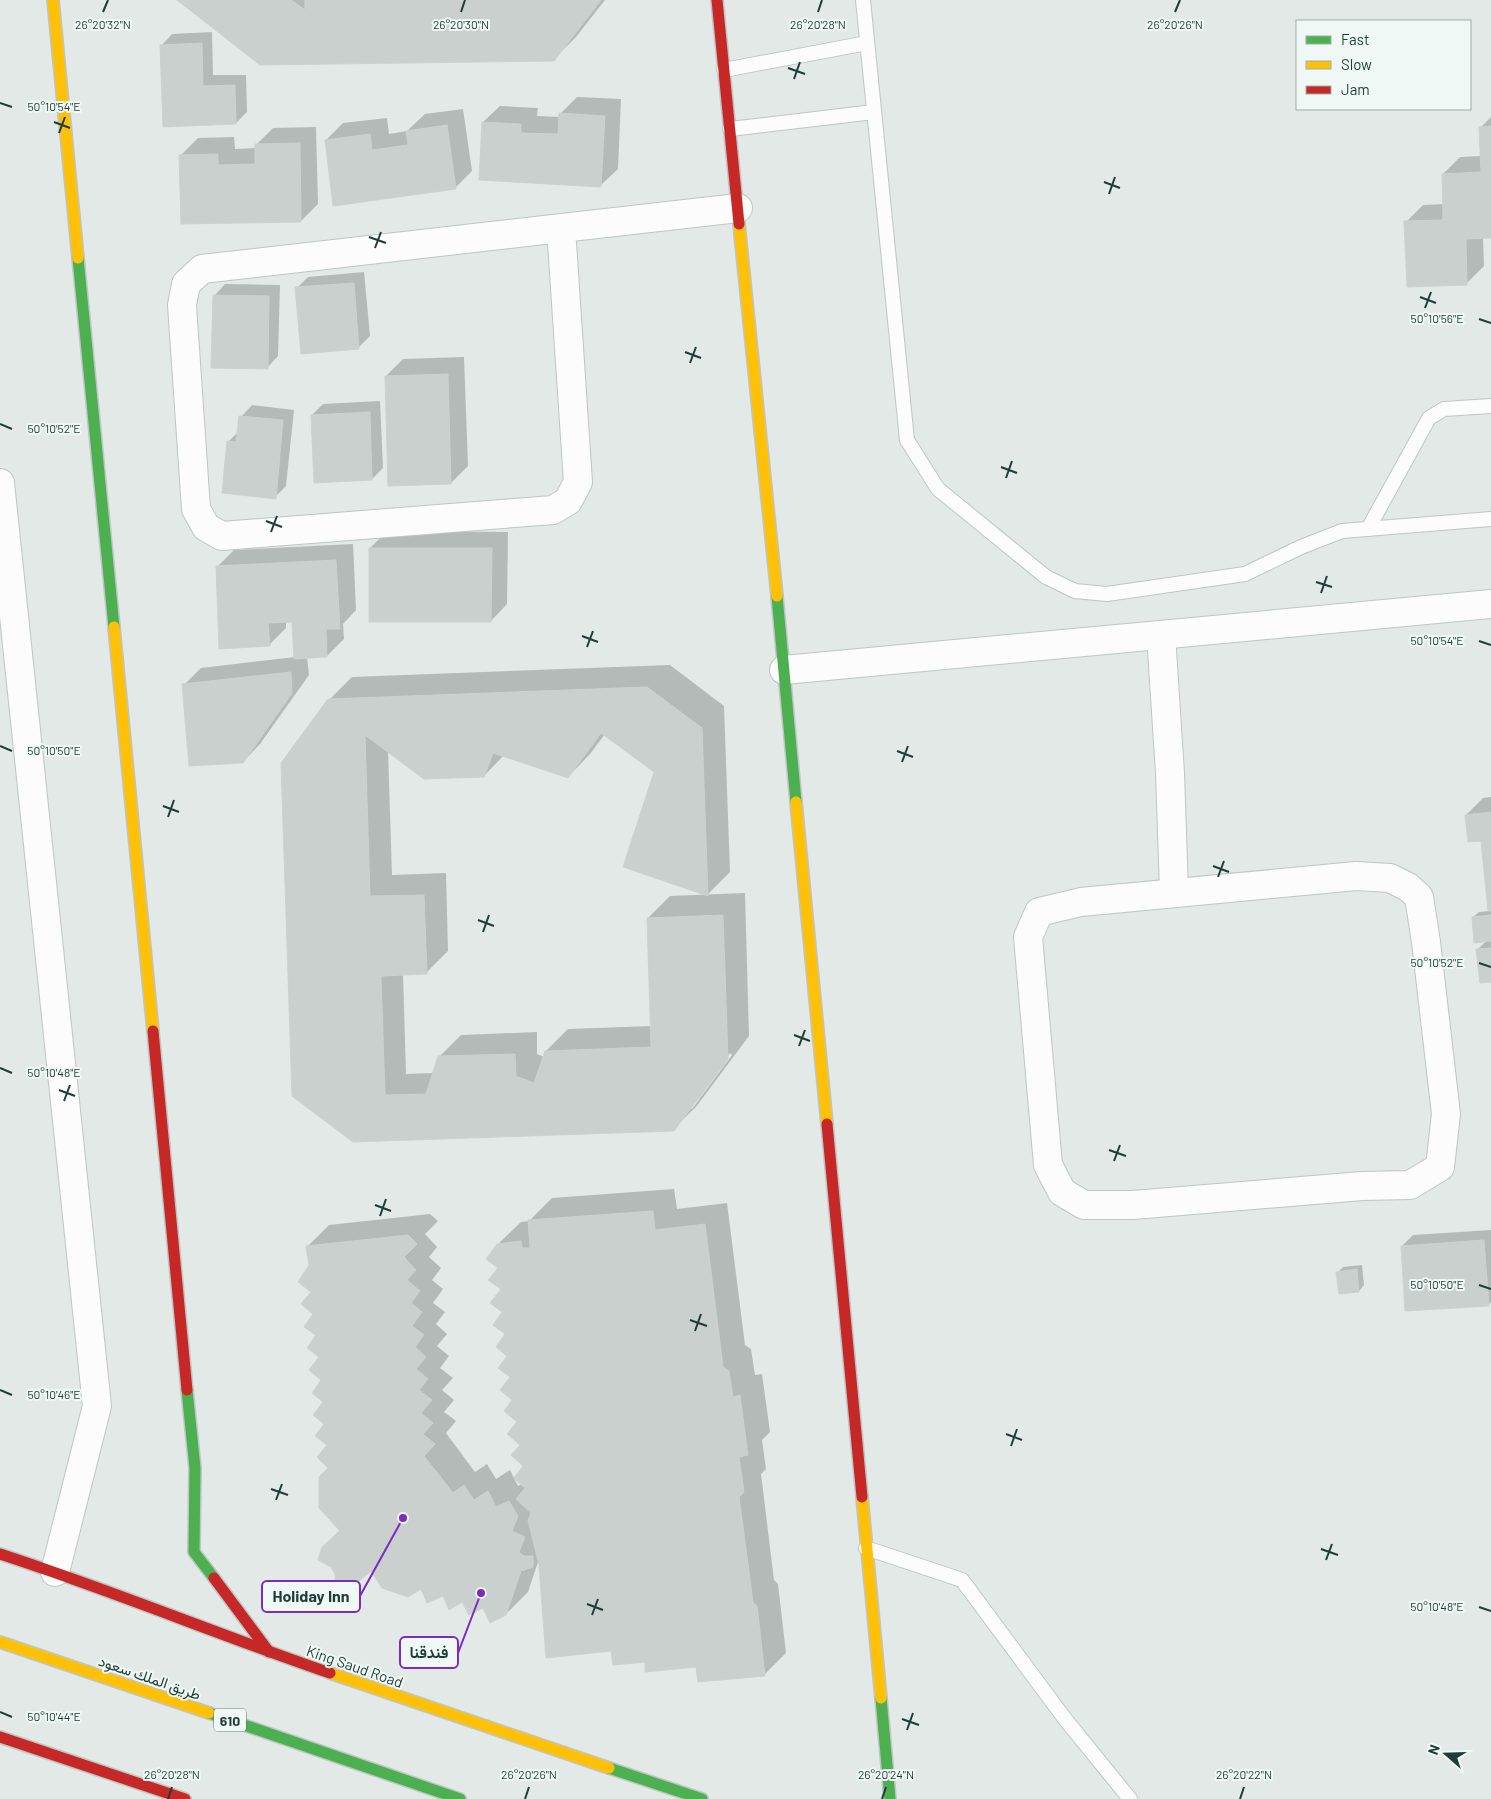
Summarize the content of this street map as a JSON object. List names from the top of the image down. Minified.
{"streets":{"street":["King Saud Road","طريق الملك سعود","610"]},"places":["Holiday Inn","فندقنا"],"legend":["Fast","Slow","Jam"],"north":"left","coordinates":["26°20'32\"N","26°20'30\"N","26°20'28\"N","26°20'26\"N","50°10'54\"E","50°10'56\"E","50°10'52\"E","50°10'50\"E","50°10'48\"E","50°10'46\"E","50°10'44\"E","26°20'24\"N","26°20'22\"N"]}
